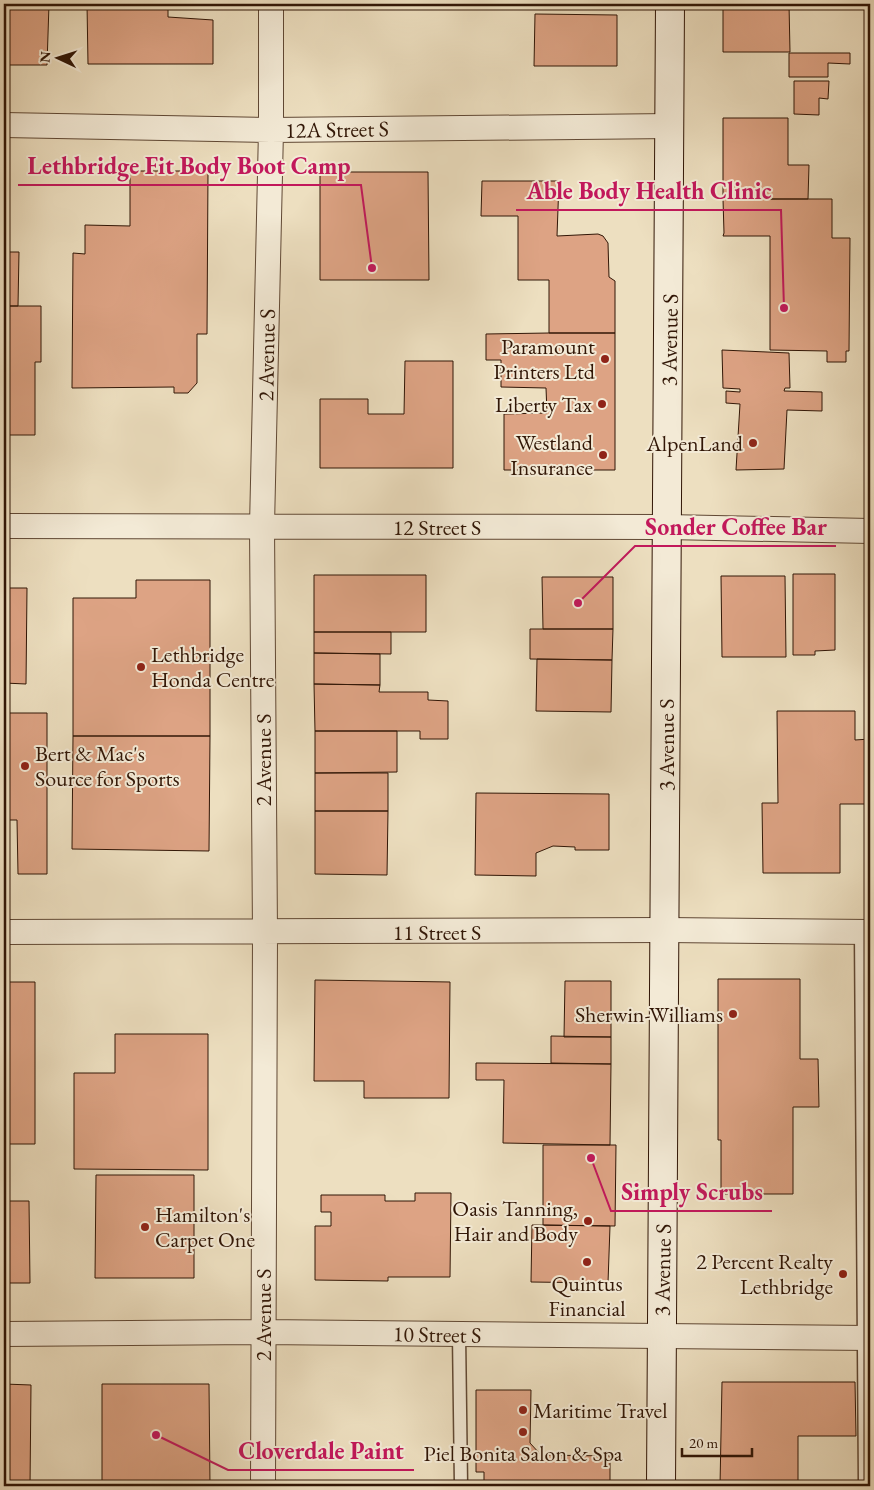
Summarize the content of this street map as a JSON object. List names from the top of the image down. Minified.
{"streets":{"main road":["3 Avenue S"],"street":["12A Street S","2 Avenue S","12 Street S","11 Street S","10 Street S"]},"crossings":[["12A Street S","3 Avenue S"],["12A Street S","2 Avenue S"],["3 Avenue S","12 Street S"],["3 Avenue S","11 Street S"],["3 Avenue S","10 Street S"],["2 Avenue S","12 Street S"],["2 Avenue S","11 Street S"],["2 Avenue S","10 Street S"]],"places":["Lethbridge Fit Body Boot Camp","Able Body Health Clinic","Paramount Printers Ltd","Liberty Tax","AlpenLand","Westland Insurance","Sonder Coffee Bar","Lethbridge Honda Centre","Bert & Mac's Source for Sports","Sherwin-Williams","Simply Scrubs","Oasis Tanning, Hair and Body","Hamilton's Carpet One","Quintus Financial","2 Percent Realty Lethbridge","Maritime Travel","Piel Bonita Salon & Spa","Cloverdale Paint"],"scale_bar":"20 m","north":"left"}
